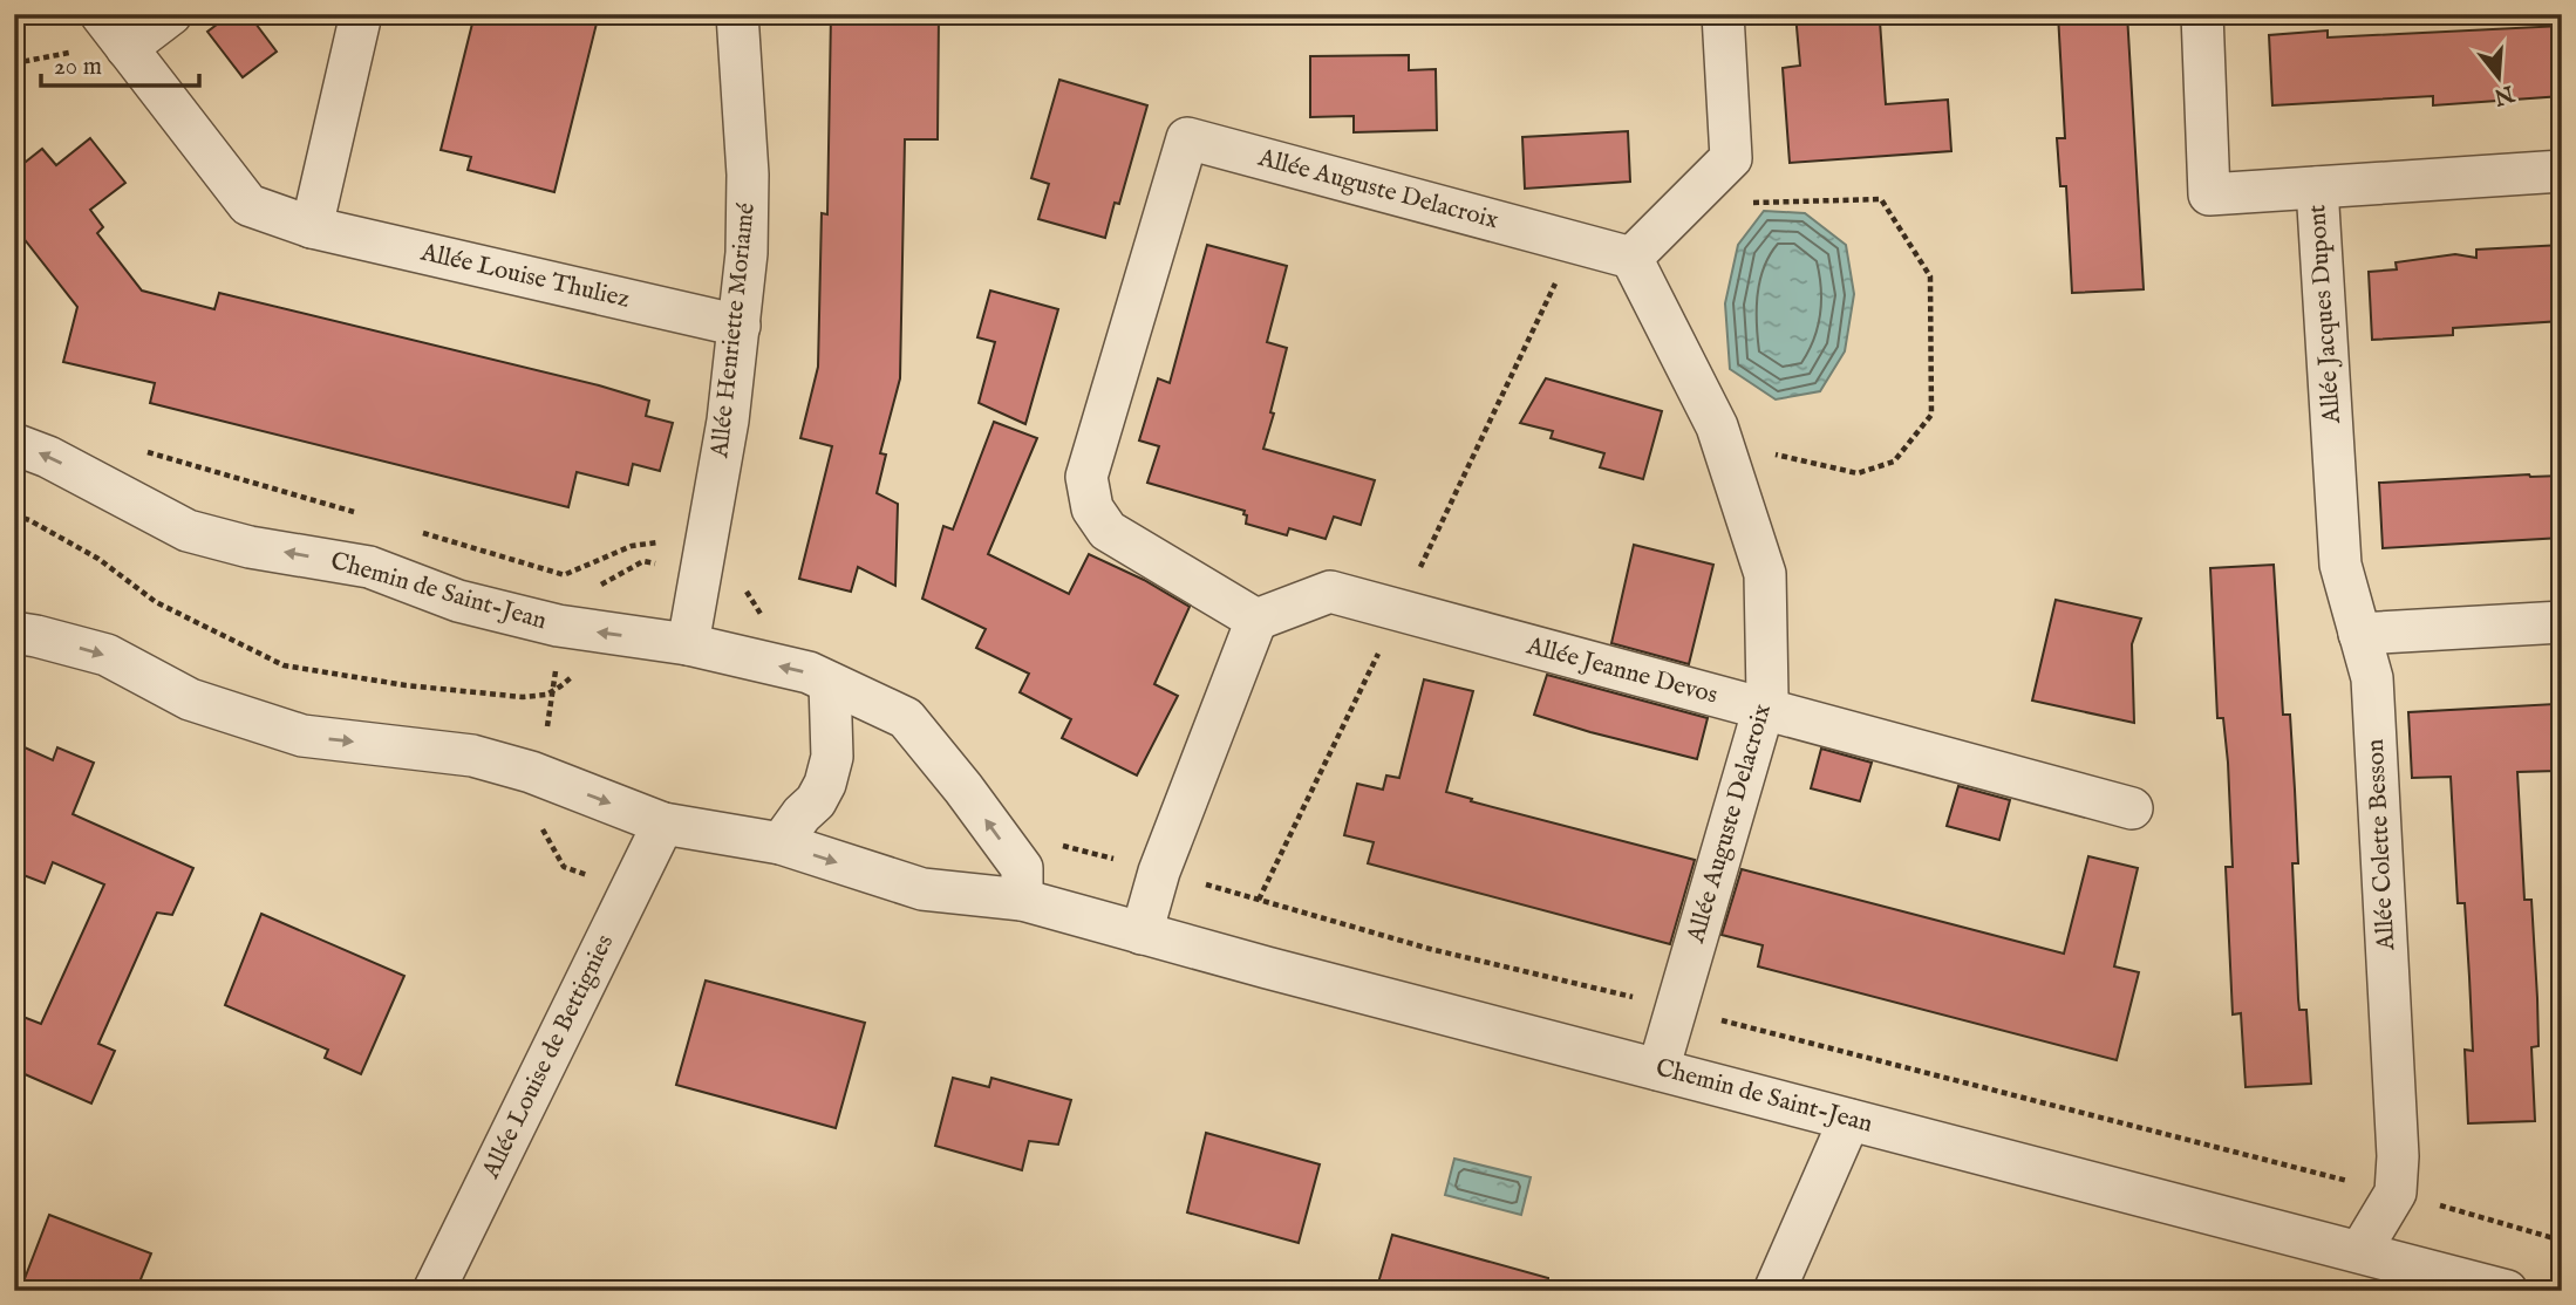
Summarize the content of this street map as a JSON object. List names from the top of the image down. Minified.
{"streets":{"street":["Allée Auguste Delacroix","Allée Louise Thuliez","Allée Jacques Dupont","Allée Henriette Moriamé","Chemin de Saint-Jean","Allée Jeanne Devos","Allée Colette Besson","Allée Louise de Bettignies"]},"crossings":[["Allée Auguste Delacroix","Chemin de Saint-Jean"],["Allée Auguste Delacroix","Allée Jeanne Devos"],["Allée Louise Thuliez","Allée Henriette Moriamé"],["Allée Jacques Dupont","Allée Colette Besson"],["Allée Henriette Moriamé","Chemin de Saint-Jean"],["Chemin de Saint-Jean","Allée Colette Besson"],["Chemin de Saint-Jean","Allée Louise de Bettignies"]],"scale_bar":"20 m","north":"bottom"}
